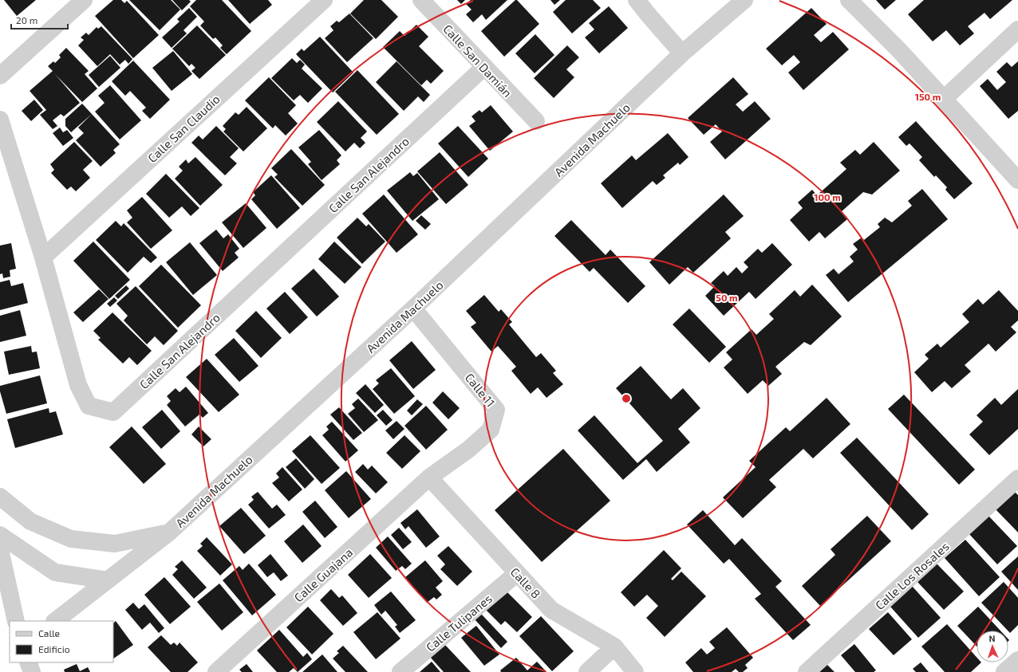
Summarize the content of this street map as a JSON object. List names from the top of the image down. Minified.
{"streets":{"street":["Calle San Damián","Calle San Claudio","Avenida Machuelo","Calle San Alejandro","Calle 11","Calle Guajana","Calle Los Rosales","Calle 8","Calle Tulipanes"]},"crossings":[["Calle San Damián","Calle San Alejandro"],["Calle San Claudio","Calle San Alejandro"],["Avenida Machuelo","Calle 11"],["Calle 11","Calle Guajana"],["Calle 11","Calle 8"],["Calle Guajana","Calle 8"],["Calle 8","Calle Tulipanes"]],"legend":["Calle","Edificio"],"scale_bar":"20 m","north":"top","rings":["150 m","100 m","50 m"]}
